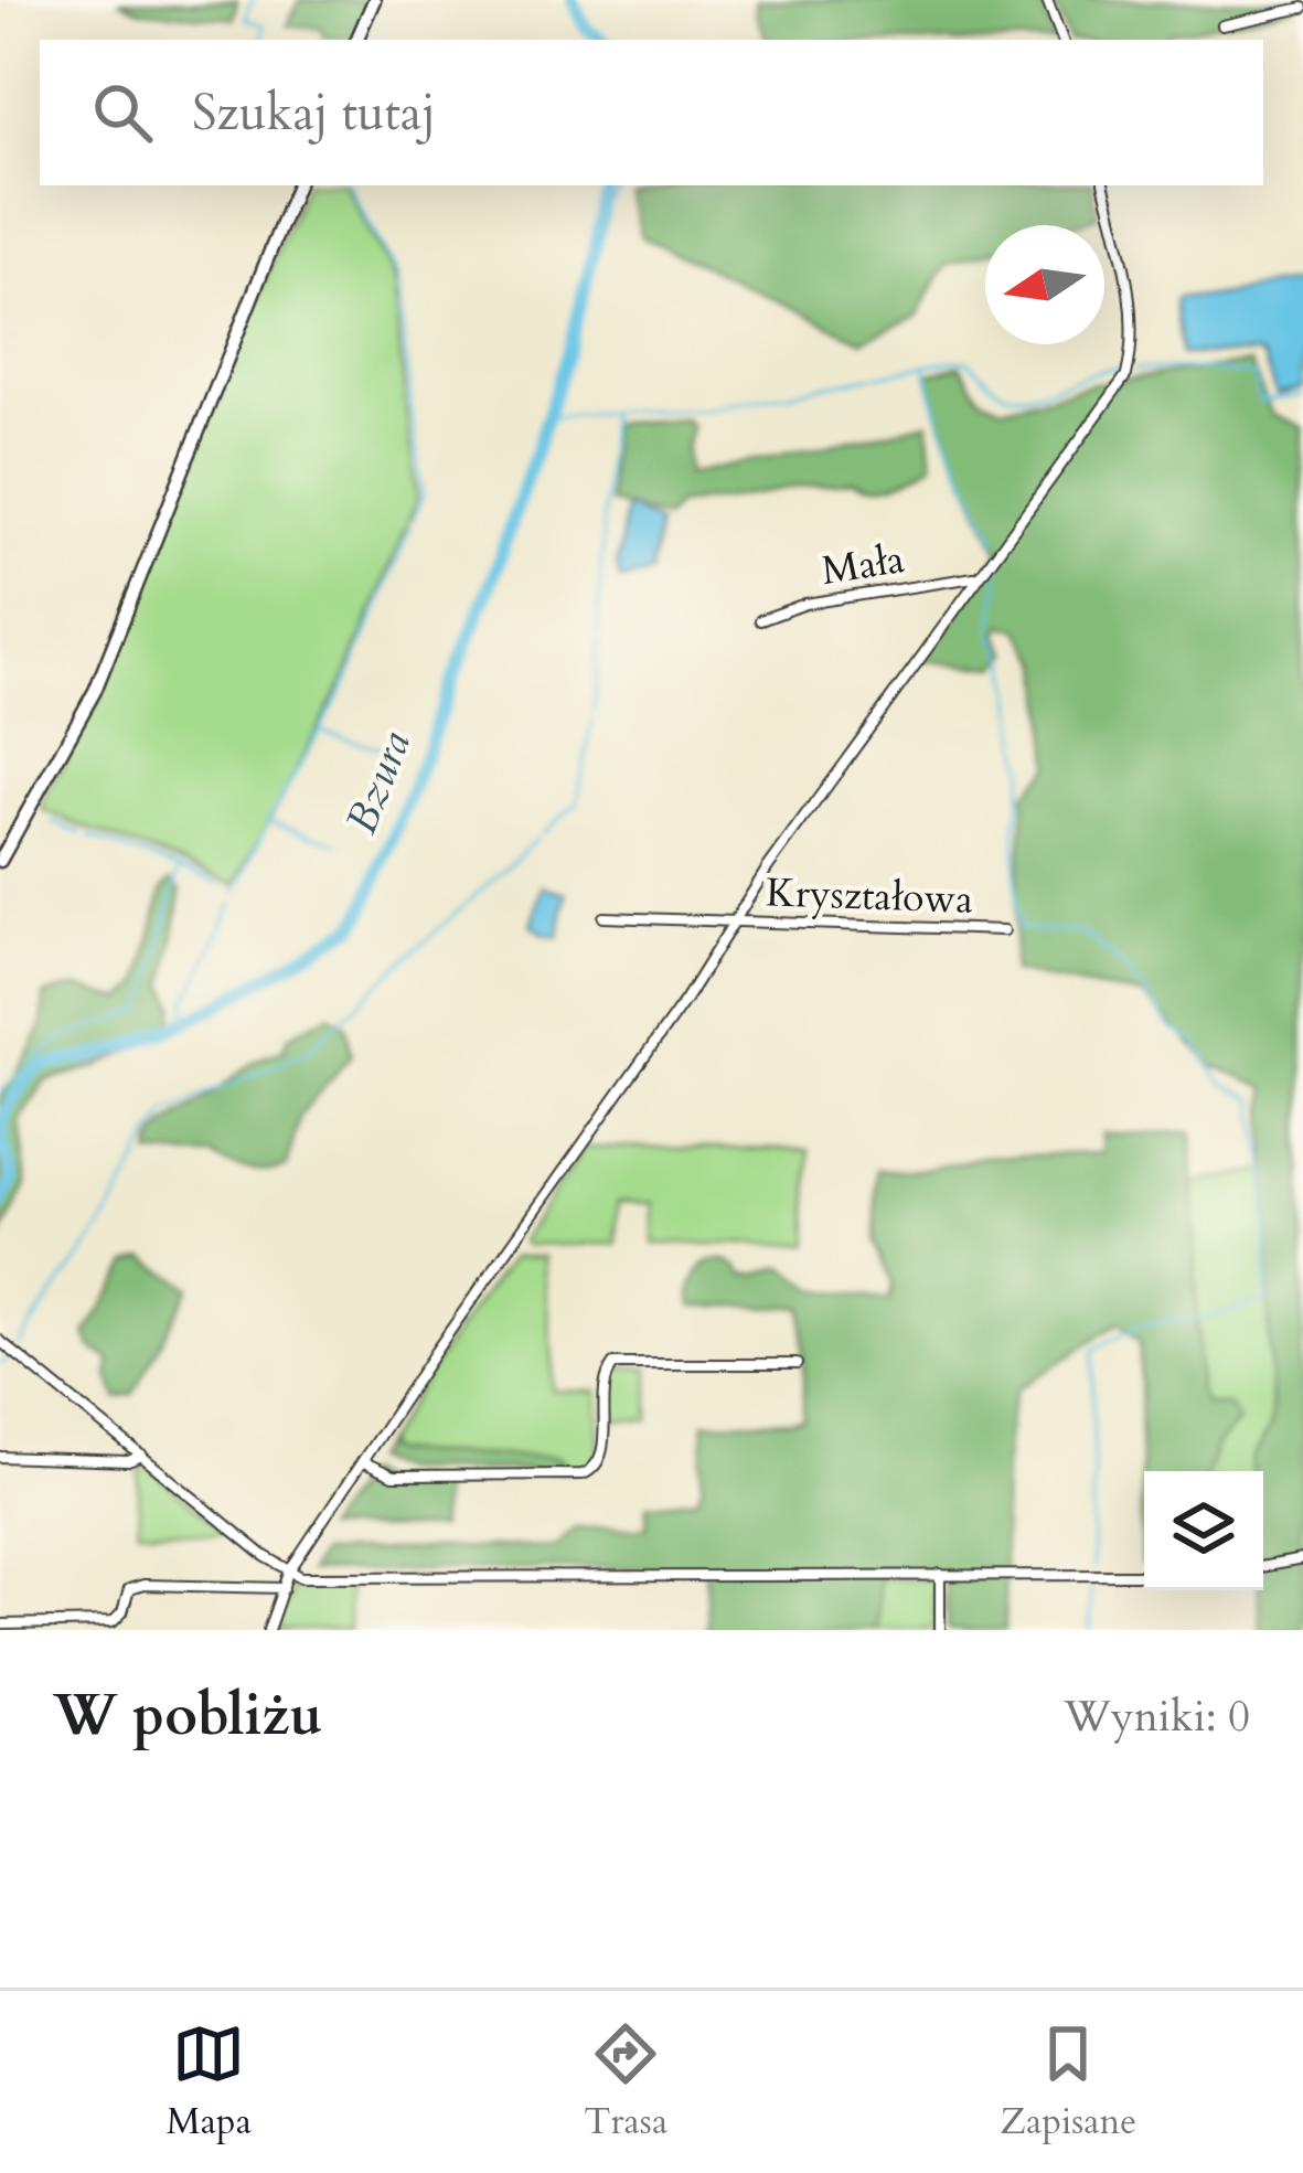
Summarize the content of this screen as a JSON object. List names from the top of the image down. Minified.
{"streets":{"street":["Mała","Kryształowa"]},"water":["Bzura"],"north":"left","page":{"search":"Szukaj tutaj","heading":["W pobliżu","Wyniki: 0"],"nav":["Mapa","Trasa","Zapisane"]}}
